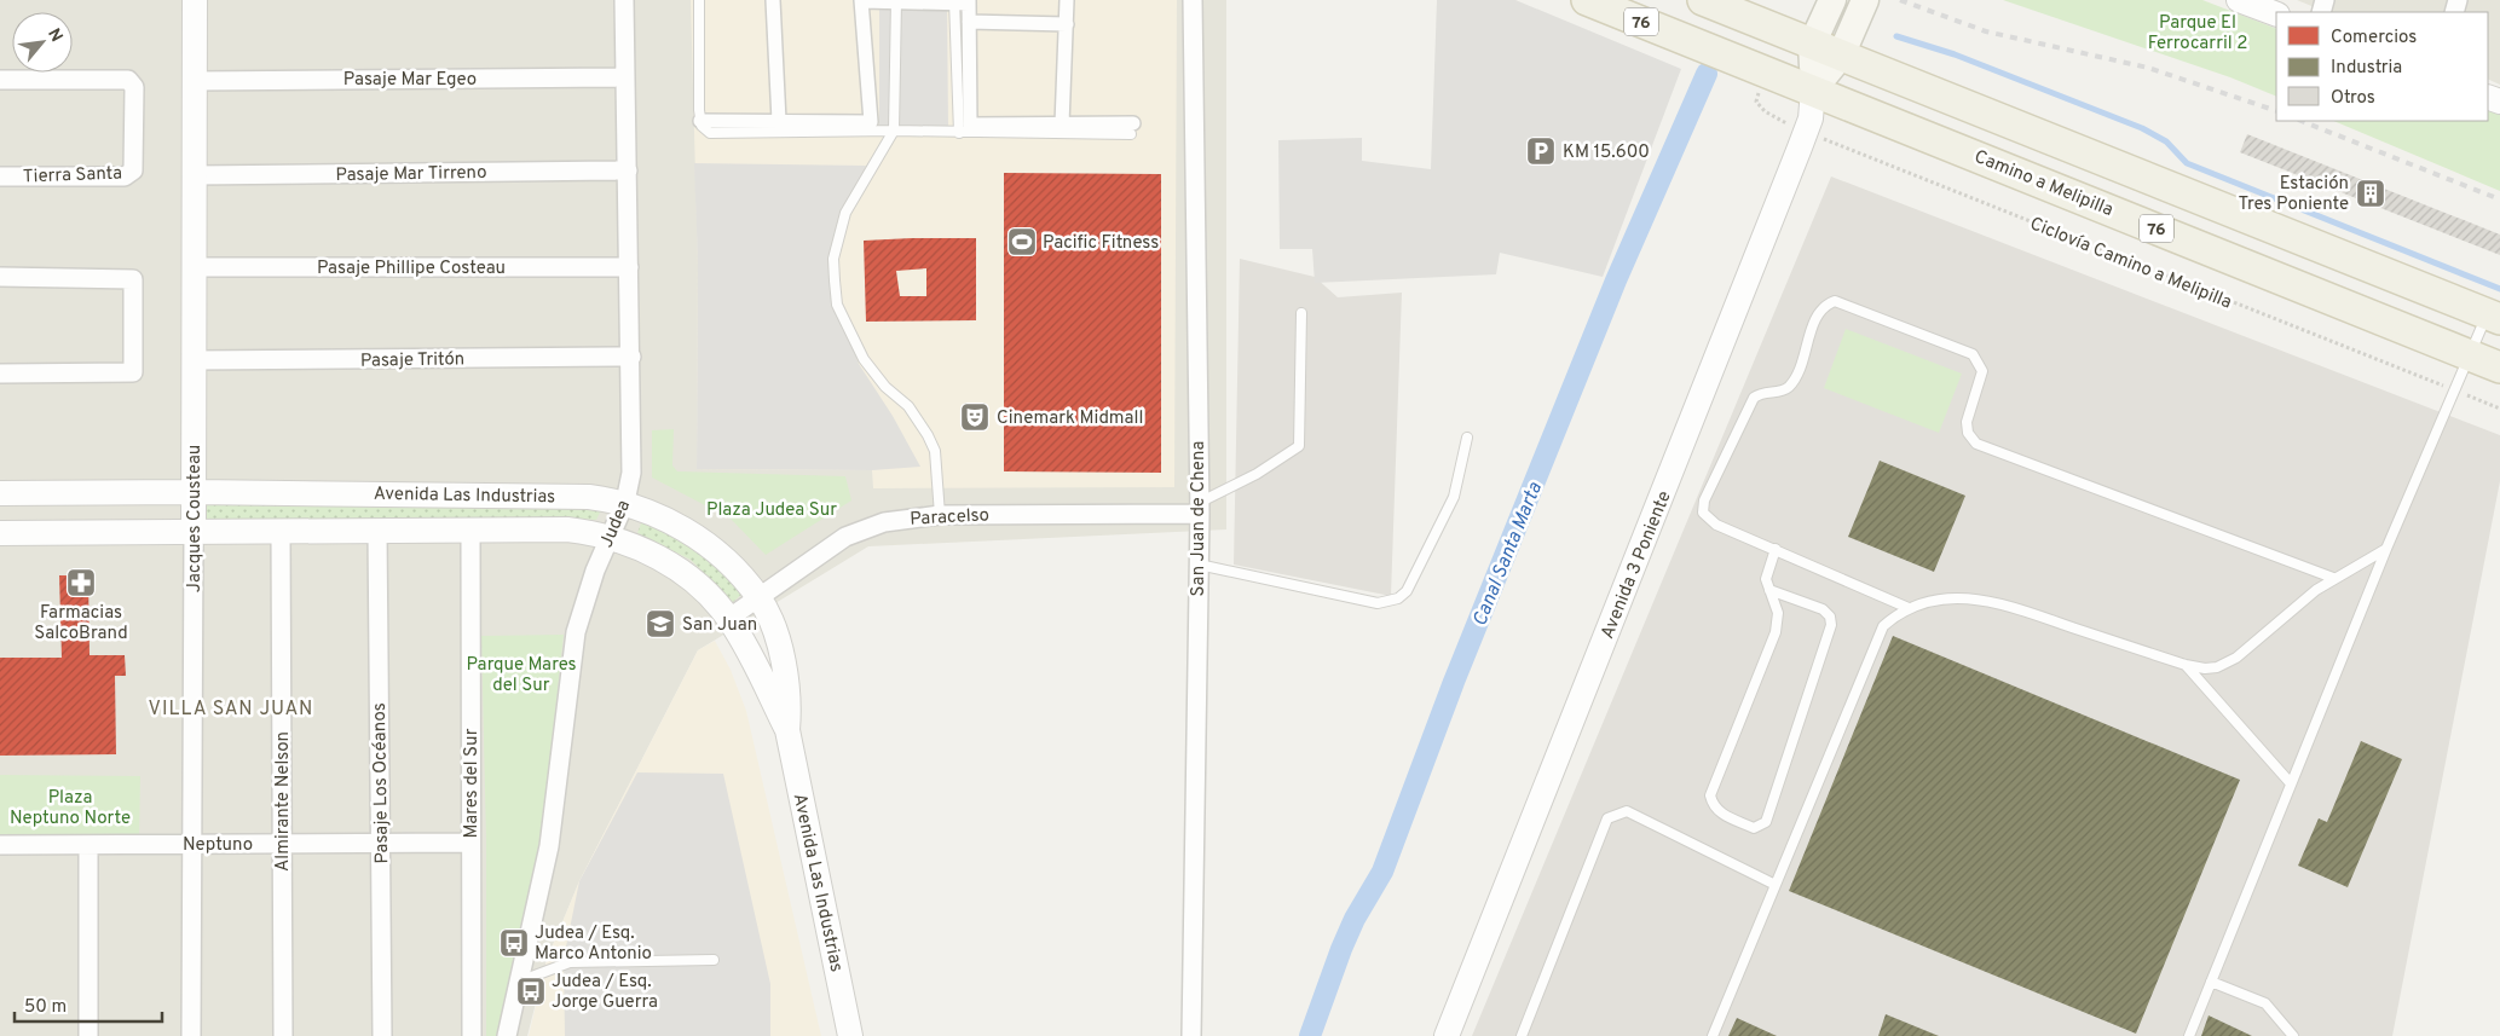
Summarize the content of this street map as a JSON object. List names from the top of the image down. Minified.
{"streets":{"main road":["76","Camino a Melipilla","Avenida 3 Poniente"],"street":["Pasaje Mar Egeo","Pasaje Mar Tirreno","Tierra Santa","Pasaje Phillipe Costeau","Pasaje Tritón","Avenida Las Industrias","Paracelso","Jacques Cousteau","San Juan de Chena","Judea","Pasaje Los Océanos","Mares del Sur","Almirante Nelson","Neptuno"],"path":["Ciclovía Camino a Melipilla"]},"crossings":[["76","Avenida 3 Poniente"],["Pasaje Mar Egeo","Jacques Cousteau"],["Pasaje Mar Egeo","Judea"],["Pasaje Mar Tirreno","Jacques Cousteau"],["Pasaje Mar Tirreno","Judea"],["Camino a Melipilla","Avenida 3 Poniente"],["Ciclovía Camino a Melipilla","Avenida 3 Poniente"],["Pasaje Phillipe Costeau","Jacques Cousteau"],["Pasaje Phillipe Costeau","Judea"],["Pasaje Tritón","Jacques Cousteau"],["Pasaje Tritón","Judea"],["Avenida Las Industrias","Paracelso"],["Avenida Las Industrias","Jacques Cousteau"],["Avenida Las Industrias","Judea"],["Avenida Las Industrias","Pasaje Los Océanos"],["Avenida Las Industrias","Mares del Sur"],["Avenida Las Industrias","Almirante Nelson"],["Paracelso","San Juan de Chena"],["Jacques Cousteau","Neptuno"],["Pasaje Los Océanos","Neptuno"],["Mares del Sur","Neptuno"],["Almirante Nelson","Neptuno"]],"districts":["VILLA SAN JUAN"],"water":["Canal Santa Marta"],"parks":["Parque El Ferrocarril 2","Plaza Judea Sur","Parque Mares del Sur","Plaza Neptuno Norte"],"places":{"parking":["KM 15.600"],"building":["Estación Tres Poniente"],"sports":["Pacific Fitness"],"theatre":["Cinemark Midmall"],"pharmacy":["Farmacias SalcoBrand"],"school or university":["San Juan"],"bus stop":["Judea / Esq. Marco Antonio","Judea / Esq. Jorge Guerra"]},"legend":["Comercios","Industria","Otros"],"scale_bar":"50 m","north":"top right"}
